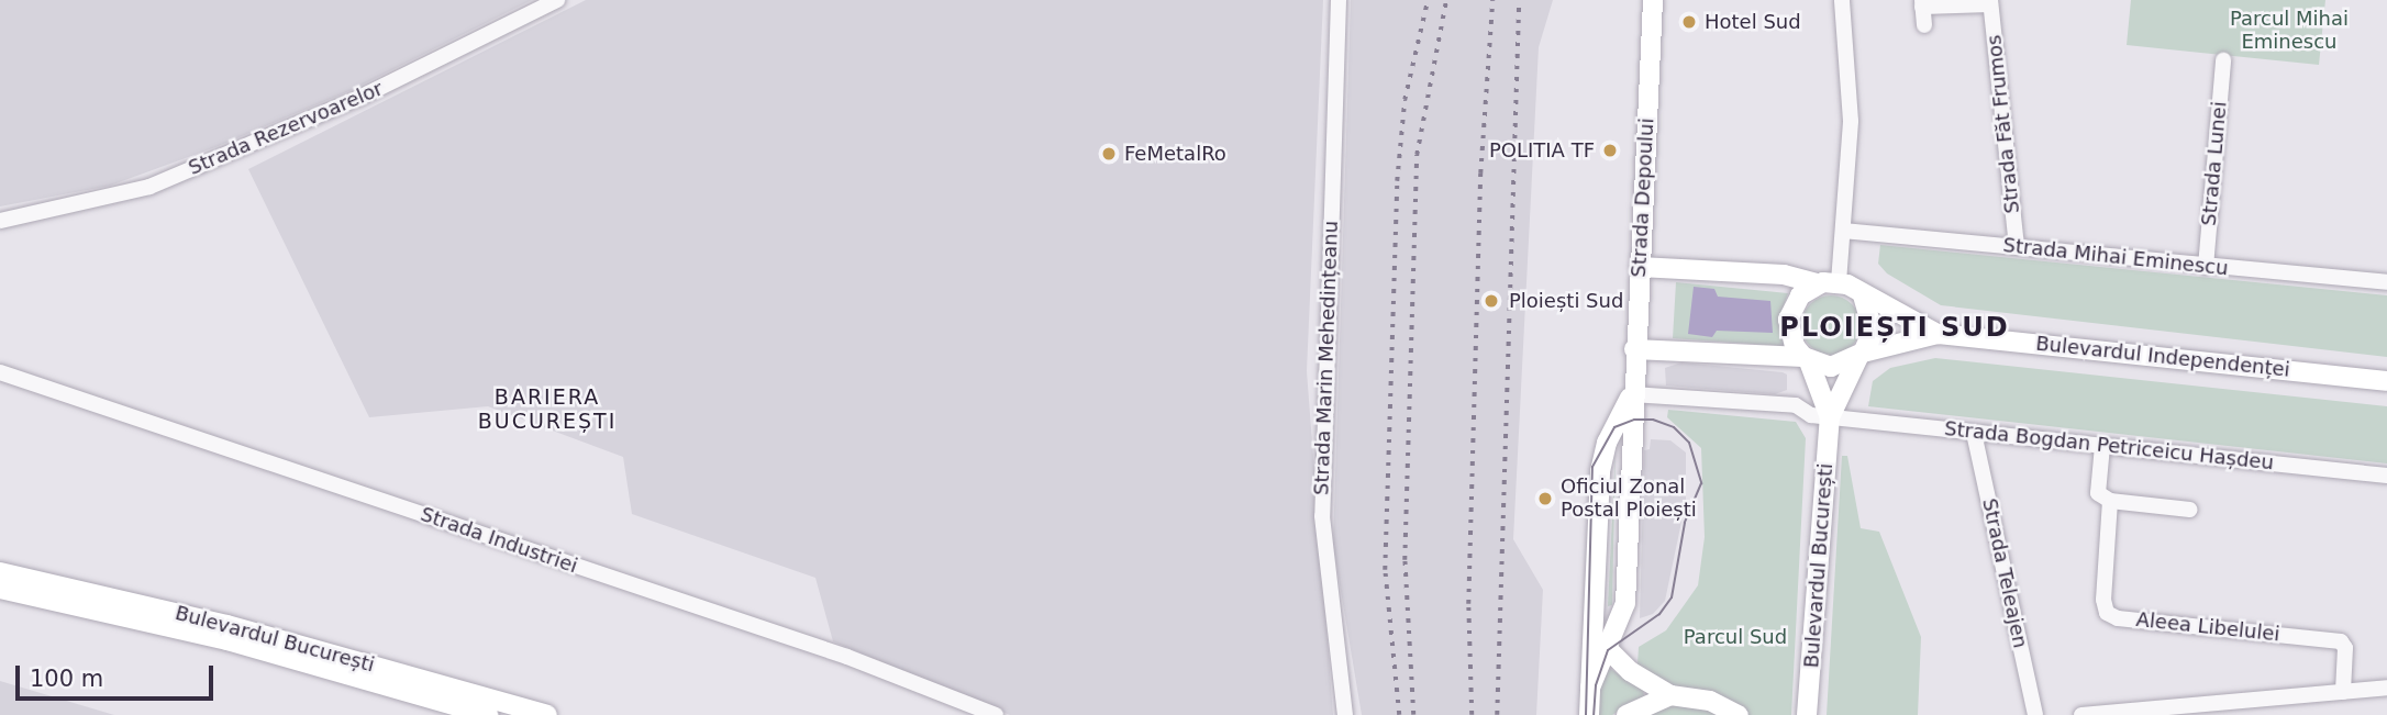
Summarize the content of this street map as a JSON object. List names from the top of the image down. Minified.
{"streets":{"main road":["Strada Depoului","Bulevardul Independenței","Bulevardul București"],"street":["Strada Făt Frumos","Strada Rezervoarelor","Strada Lunei","Strada Mihai Eminescu","Strada Marin Mehedințeanu","Strada Bogdan Petriceicu Hașdeu","Strada Industriei","Strada Teleajen","Aleea Libelulei"]},"crossings":[["Strada Făt Frumos","Strada Mihai Eminescu"],["Strada Lunei","Strada Mihai Eminescu"],["Strada Depoului","Bulevardul Independenței"],["Strada Depoului","Strada Bogdan Petriceicu Hașdeu"],["Bulevardul Independenței","Bulevardul București"],["Strada Bogdan Petriceicu Hașdeu","Bulevardul București"],["Strada Bogdan Petriceicu Hașdeu","Strada Teleajen"],["Strada Bogdan Petriceicu Hașdeu","Aleea Libelulei"]],"districts":["PLOIEȘTI SUD","BARIERA BUCUREȘTI"],"parks":["Parcul Mihai Eminescu","Parcul Sud"],"places":["Hotel Sud","POLITIA TF","FeMetalRo","Ploiești Sud","Oficiul Zonal Postal Ploiești"],"scale_bar":"100 m"}
